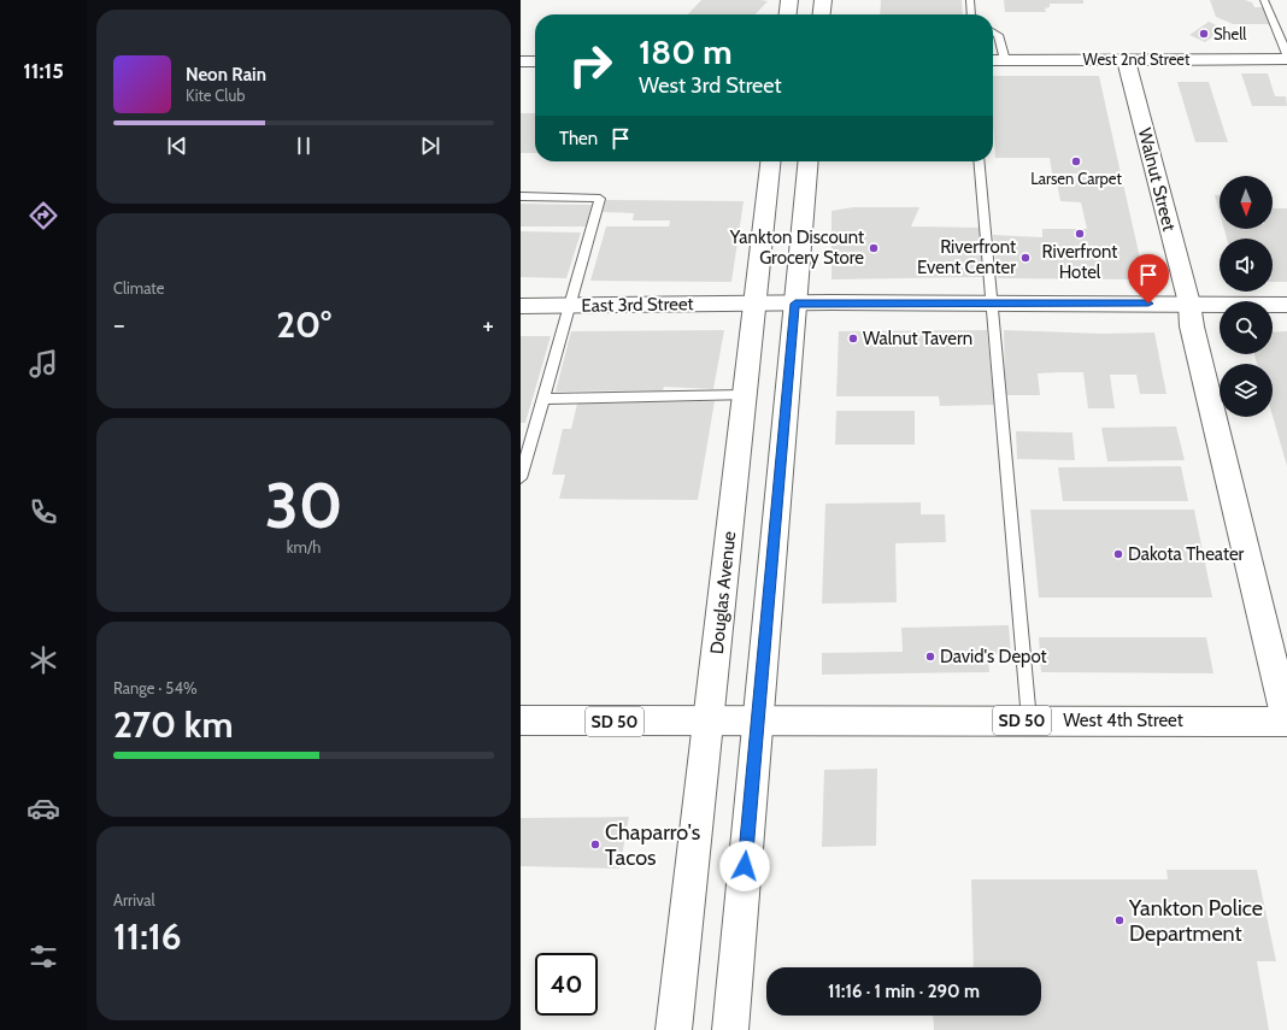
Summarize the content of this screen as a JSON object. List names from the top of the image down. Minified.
{"streets":{"main road":["West 2nd Street","Walnut Street","East 3rd Street","Douglas Avenue","SD 50","West 4th Street"]},"crossings":[["West 2nd Street","Walnut Street"],["Walnut Street","East 3rd Street"],["Walnut Street","West 4th Street"],["East 3rd Street","Douglas Avenue"],["Douglas Avenue","SD 50"],["SD 50","West 4th Street"]],"places":["Shell","Larsen Carpet","Riverfront Hotel","Yankton Discount Grocery Store","Riverfront Event Center","Walnut Tavern","Dakota Theater","David's Depot","Chaparro's Tacos","Yankton Police Department"],"north":"bottom","page":{"tabs":"11:15","turn":["180 m","West 3rd Street"],"song":["Neon Rain","Kite Club"],"then":"Then","tile":["Climate",["30","km/h"],["Range · 54%","270 km"],["Arrival","11:16"]],"heat":["−","20°","+"],"limit":"40","trip":"11:16 · 1 min · 290 m"}}
